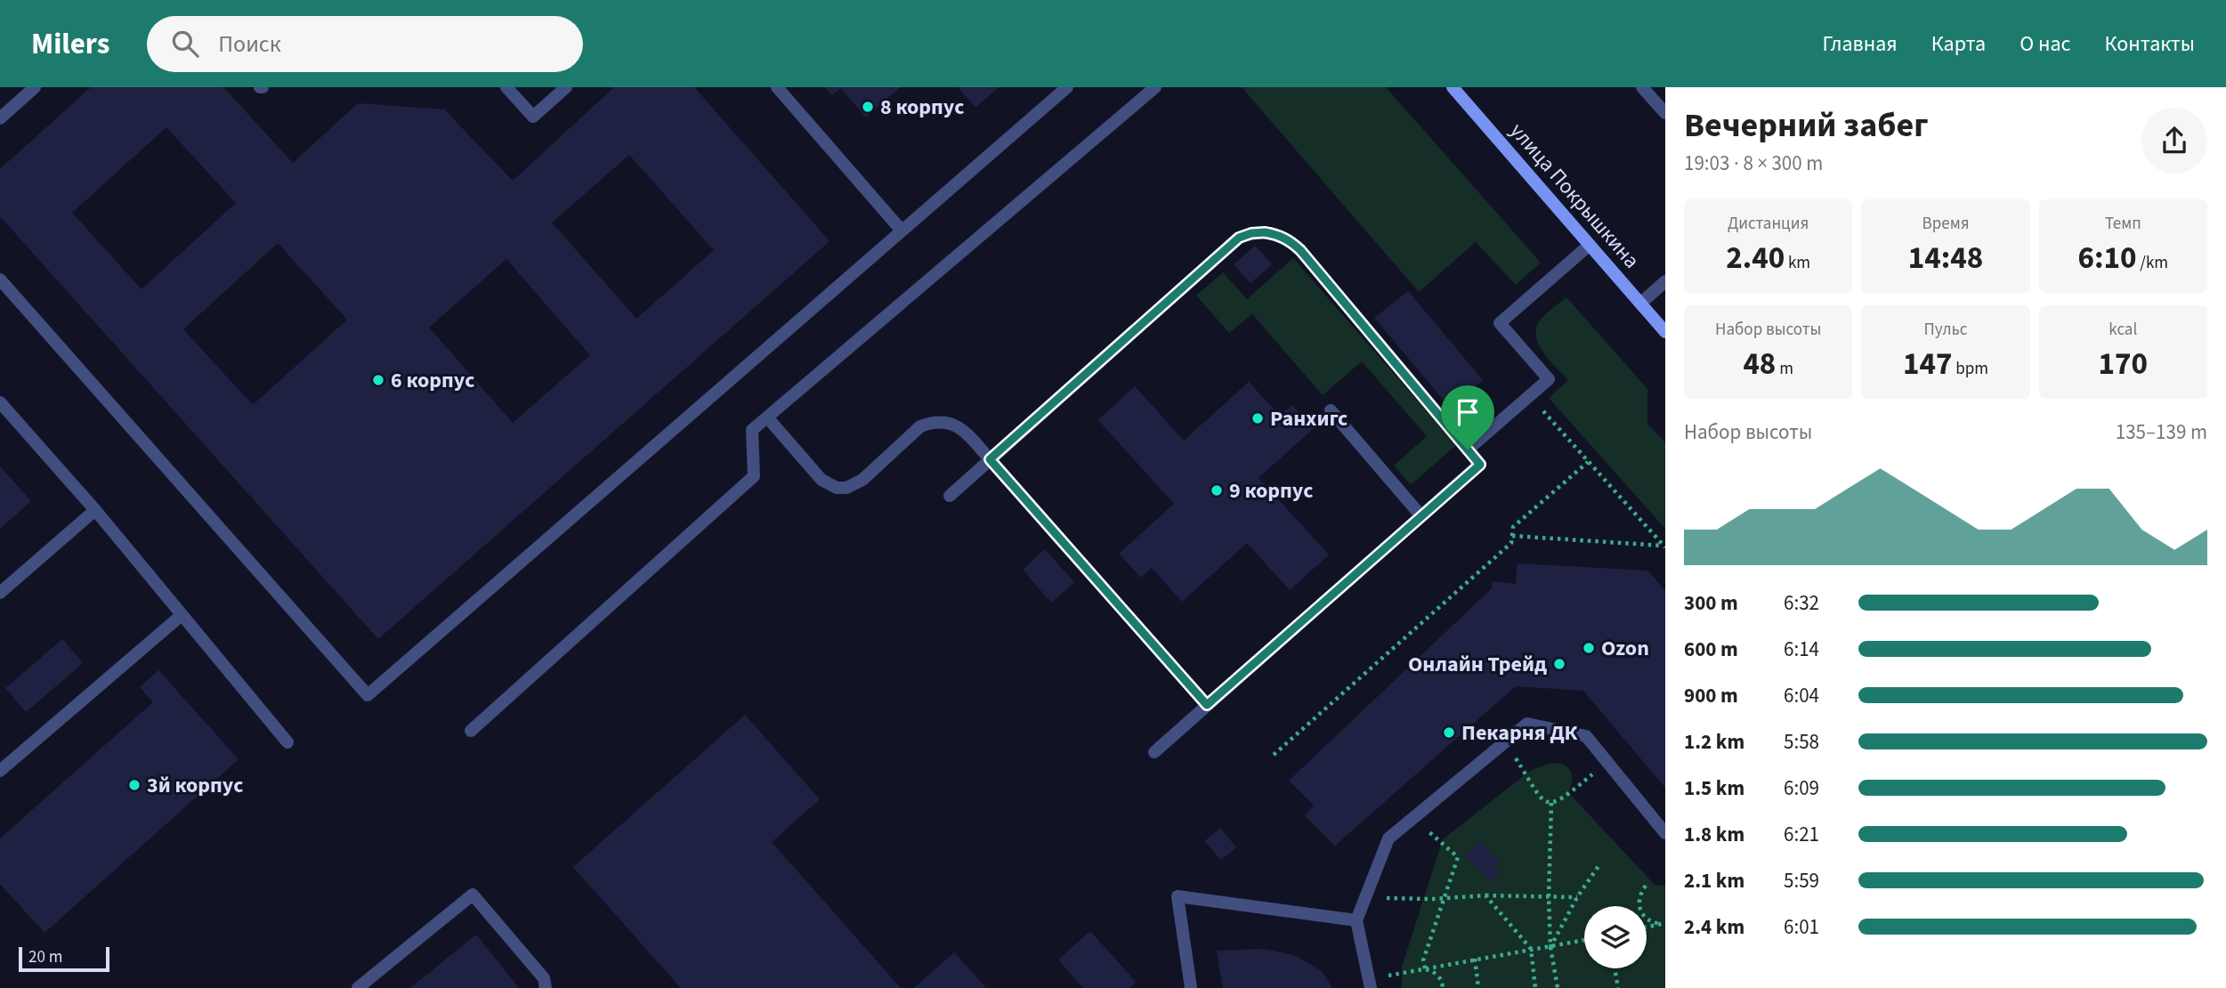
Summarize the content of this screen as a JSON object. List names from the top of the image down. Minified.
{"streets":{"main road":["улица Покрышкина"]},"places":["8 корпус","6 корпус","Ранхигс","9 корпус","Ozon","Онлайн Трейд","Пекарня ДК","3й корпус"],"scale_bar":"20 m","page":{"header":"Milers","search":"Поиск","nav":["Главная","Карта","О нас","Контакты"],"heading":["Вечерний забег","19:03 · 8 × 300 m"],"stats":[["Дистанция","2.40 km"],["Время","14:48"],["Темп","6:10 /km"],["Набор высоты","48 m"],["Пульс","147 bpm"],["kcal","170"]],"chart":["Набор высоты","135–139 m"],"list":[{"name":"300 m","note":"6:32"},{"name":"600 m","note":"6:14"},{"name":"900 m","note":"6:04"},{"name":"1.2 km","note":"5:58"},{"name":"1.5 km","note":"6:09"},{"name":"1.8 km","note":"6:21"},{"name":"2.1 km","note":"5:59"},{"name":"2.4 km","note":"6:01"}],"scale":"20 m"}}
